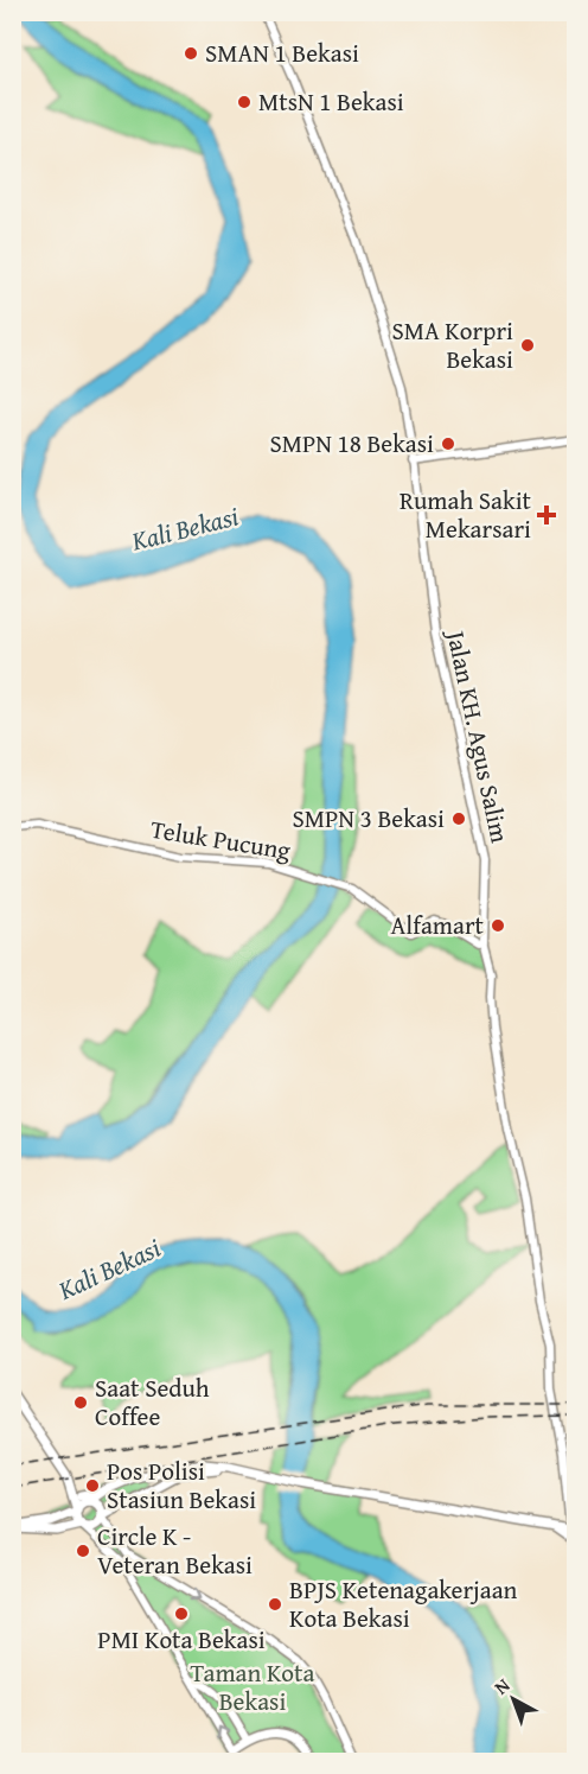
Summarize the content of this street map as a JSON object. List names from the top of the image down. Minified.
{"streets":{"street":["Jalan KH. Agus Salim","Teluk Pucung"]},"crossings":[["Jalan KH. Agus Salim","Teluk Pucung"]],"water":["Kali Bekasi"],"parks":["Taman Kota Bekasi"],"places":{"other":["SMAN 1 Bekasi","MtsN 1 Bekasi","SMA Korpri Bekasi","SMPN 18 Bekasi","SMPN 3 Bekasi","Alfamart","Saat Seduh Coffee","Pos Polisi Stasiun Bekasi","Circle K - Veteran Bekasi","BPJS Ketenagakerjaan Kota Bekasi","PMI Kota Bekasi"],"health":["Rumah Sakit Mekarsari"]},"north":"top left"}
